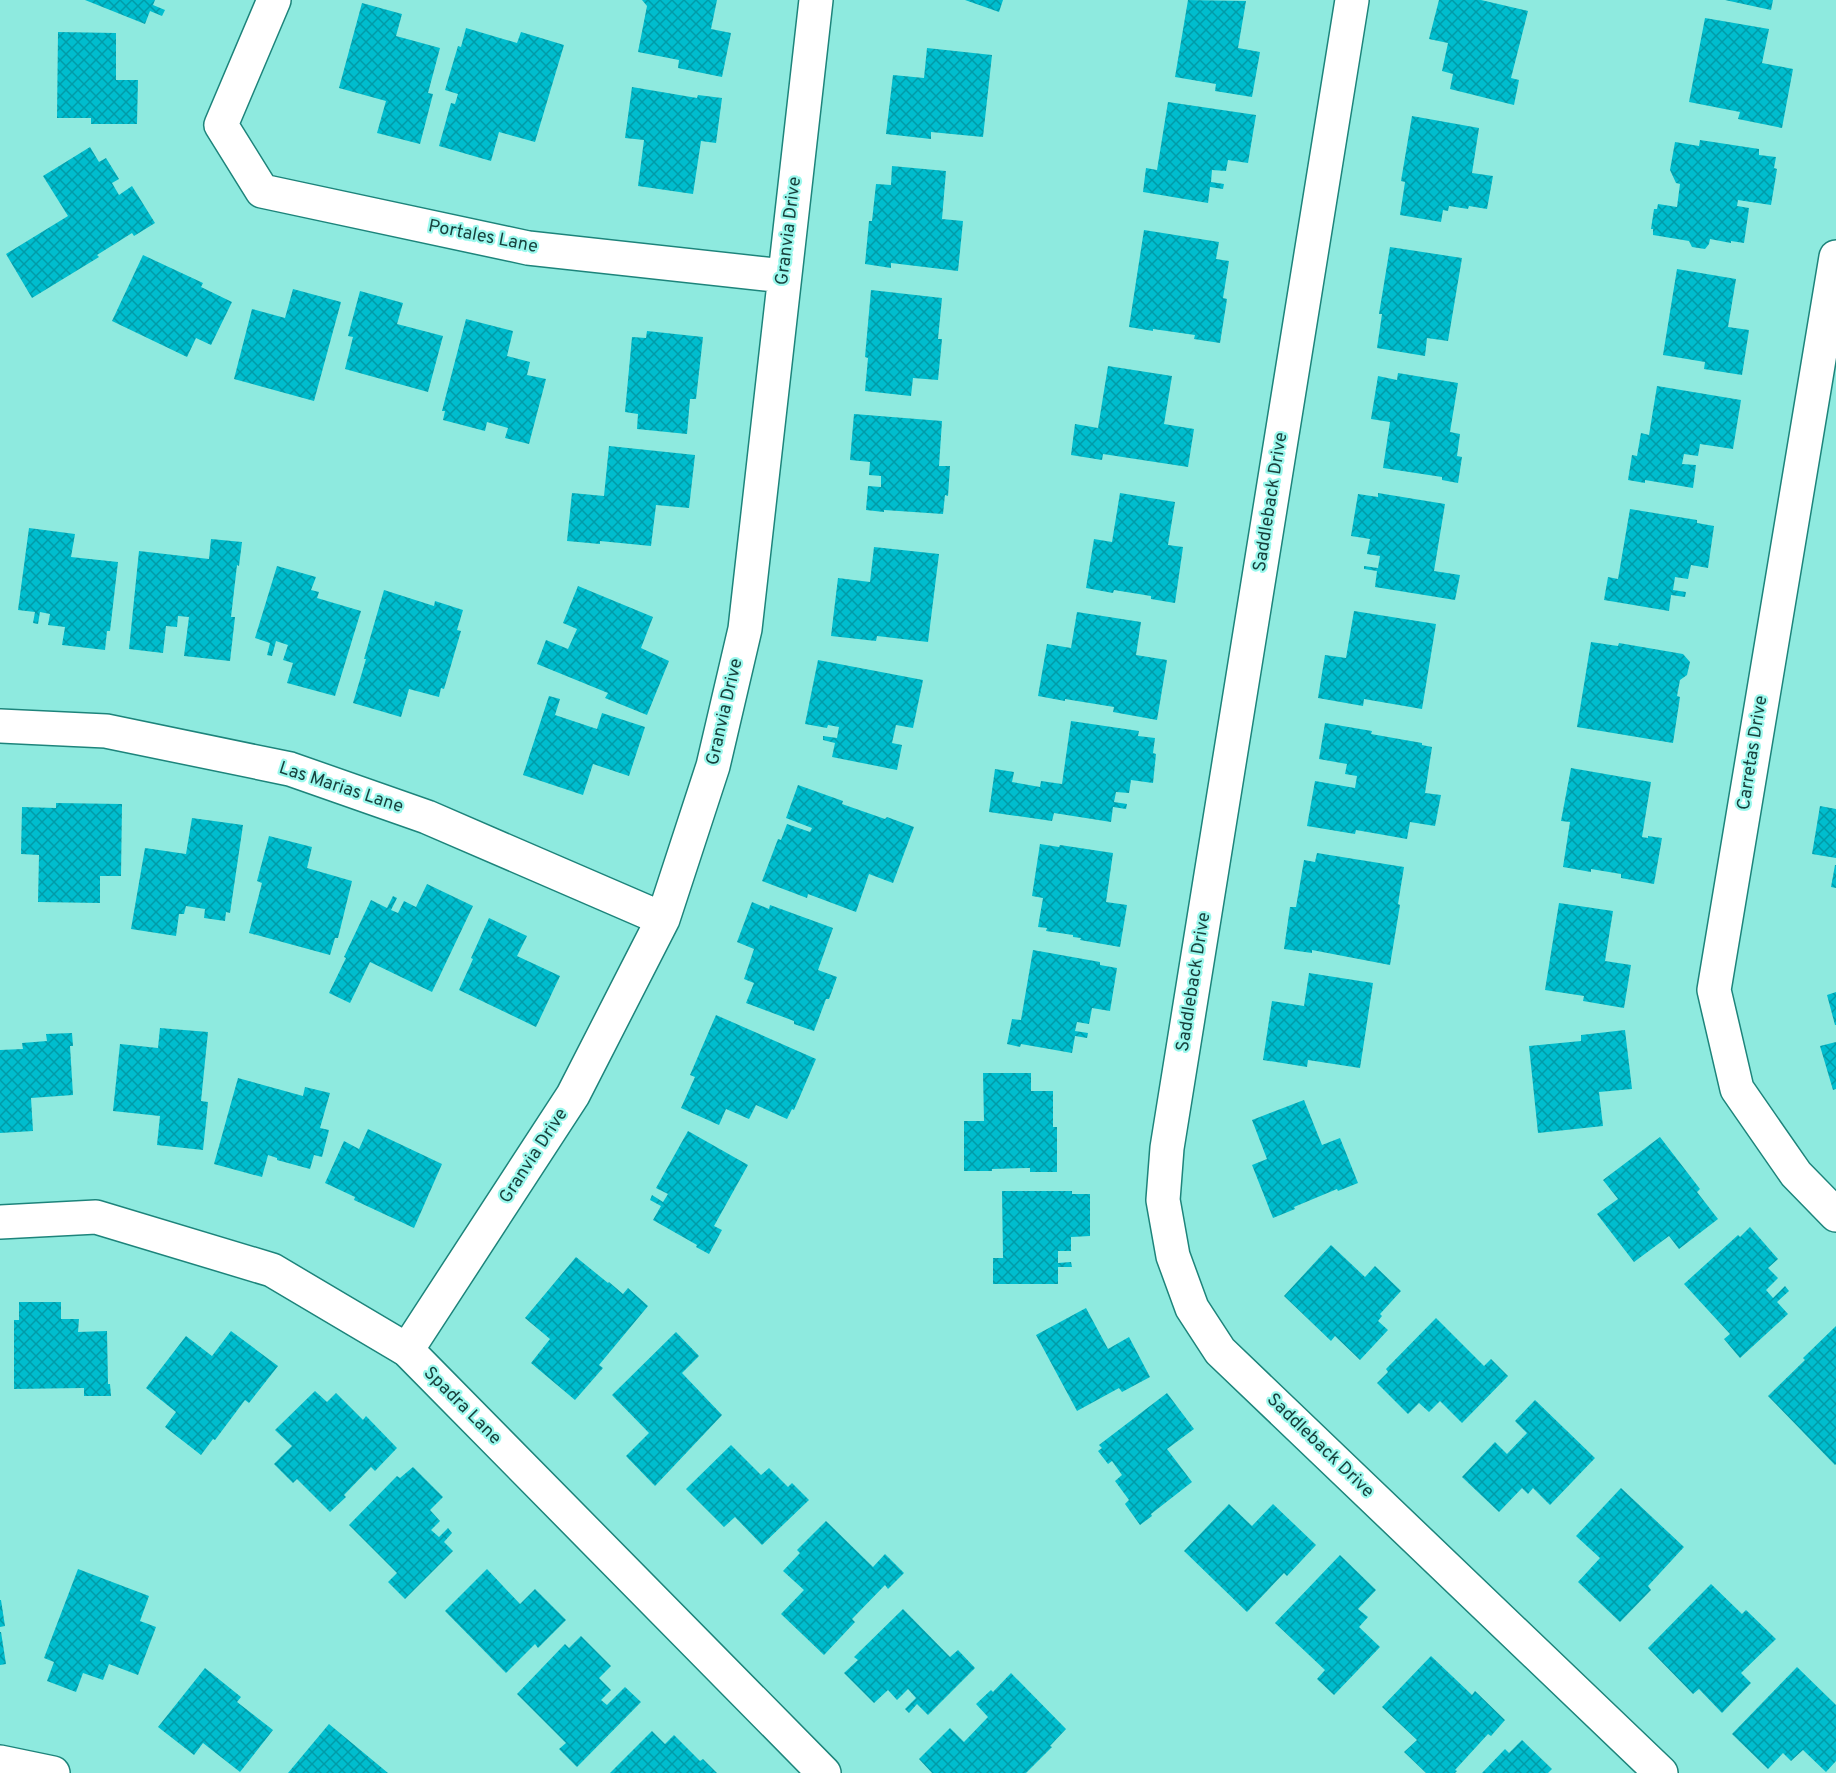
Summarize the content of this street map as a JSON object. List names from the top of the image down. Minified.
{"streets":{"street":["Granvia Drive","Portales Lane","Saddleback Drive","Carretas Drive","Las Marias Lane","Spadra Lane"]},"crossings":[["Granvia Drive","Portales Lane"],["Granvia Drive","Las Marias Lane"],["Granvia Drive","Spadra Lane"]]}
